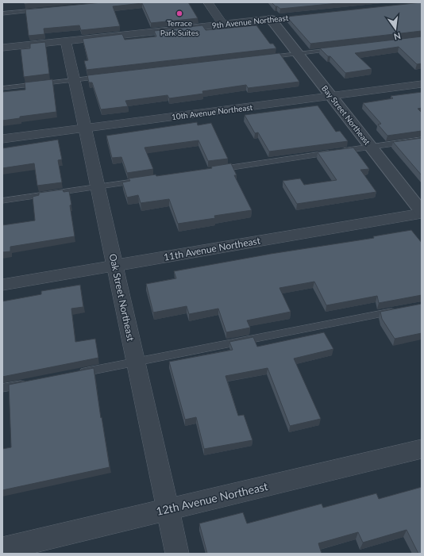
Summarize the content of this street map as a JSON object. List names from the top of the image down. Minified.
{"streets":{"street":["9th Avenue Northeast","10th Avenue Northeast","Bay Street Northeast","11th Avenue Northeast","Oak Street Northeast","12th Avenue Northeast"]},"crossings":[["9th Avenue Northeast","Bay Street Northeast"],["9th Avenue Northeast","Oak Street Northeast"],["10th Avenue Northeast","Bay Street Northeast"],["10th Avenue Northeast","Oak Street Northeast"],["Bay Street Northeast","11th Avenue Northeast"],["11th Avenue Northeast","Oak Street Northeast"],["Oak Street Northeast","12th Avenue Northeast"]],"places":["Terrace Park Suites"],"north":"bottom"}
